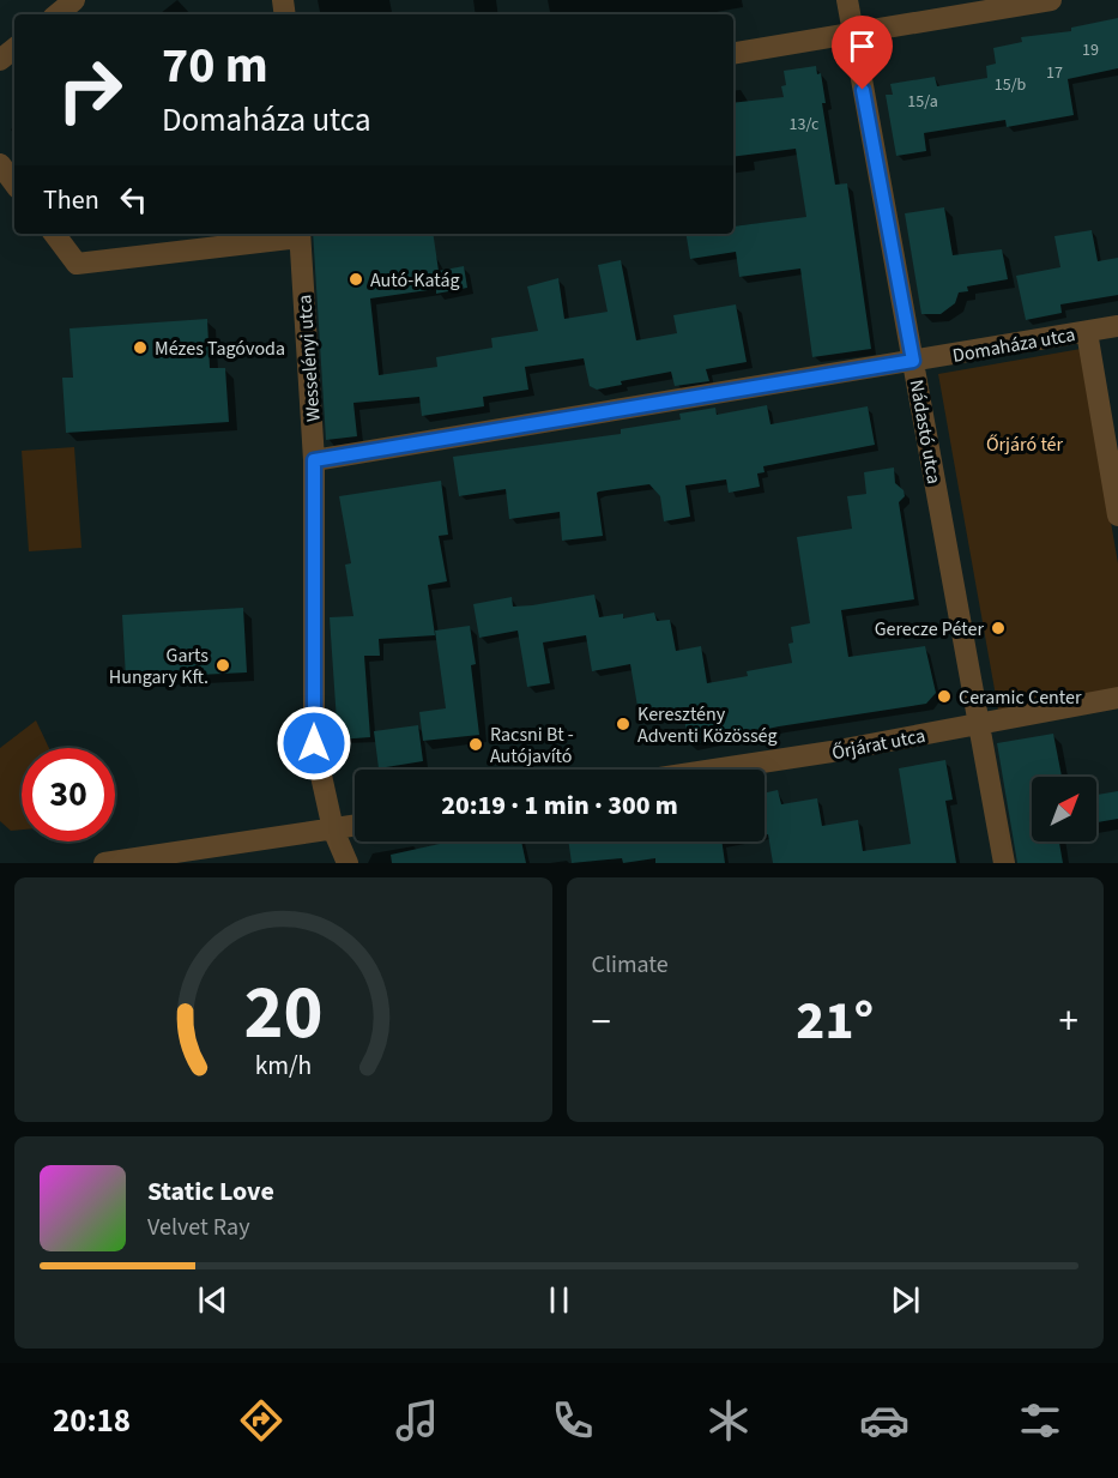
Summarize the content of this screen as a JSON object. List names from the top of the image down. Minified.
{"streets":{"street":["Domaháza utca","Wesselényi utca","Nádastó utca","Őrjárat utca"]},"crossings":[["Domaháza utca","Wesselényi utca"],["Domaháza utca","Nádastó utca"],["Nádastó utca","Őrjárat utca"]],"parks":["Őrjáró tér"],"places":["Autó-Katág","Mézes Tagóvoda","Gerecze Péter","Garts Hungary Kft.","Ceramic Center","Keresztény Adventi Közösség","Racsni Bt - Autójavító"],"house_numbers":["19","17","15/b","15/a","13/c"],"north":"top right","page":{"turn":["70 m","Domaháza utca"],"then":"Then","limit":"30","trip":"20:19 · 1 min · 300 m","tile":"Climate","heat":["−","21°","+"],"song":["Static Love","Velvet Ray"],"tabs":"20:18","gauge":["20","km/h"]}}
